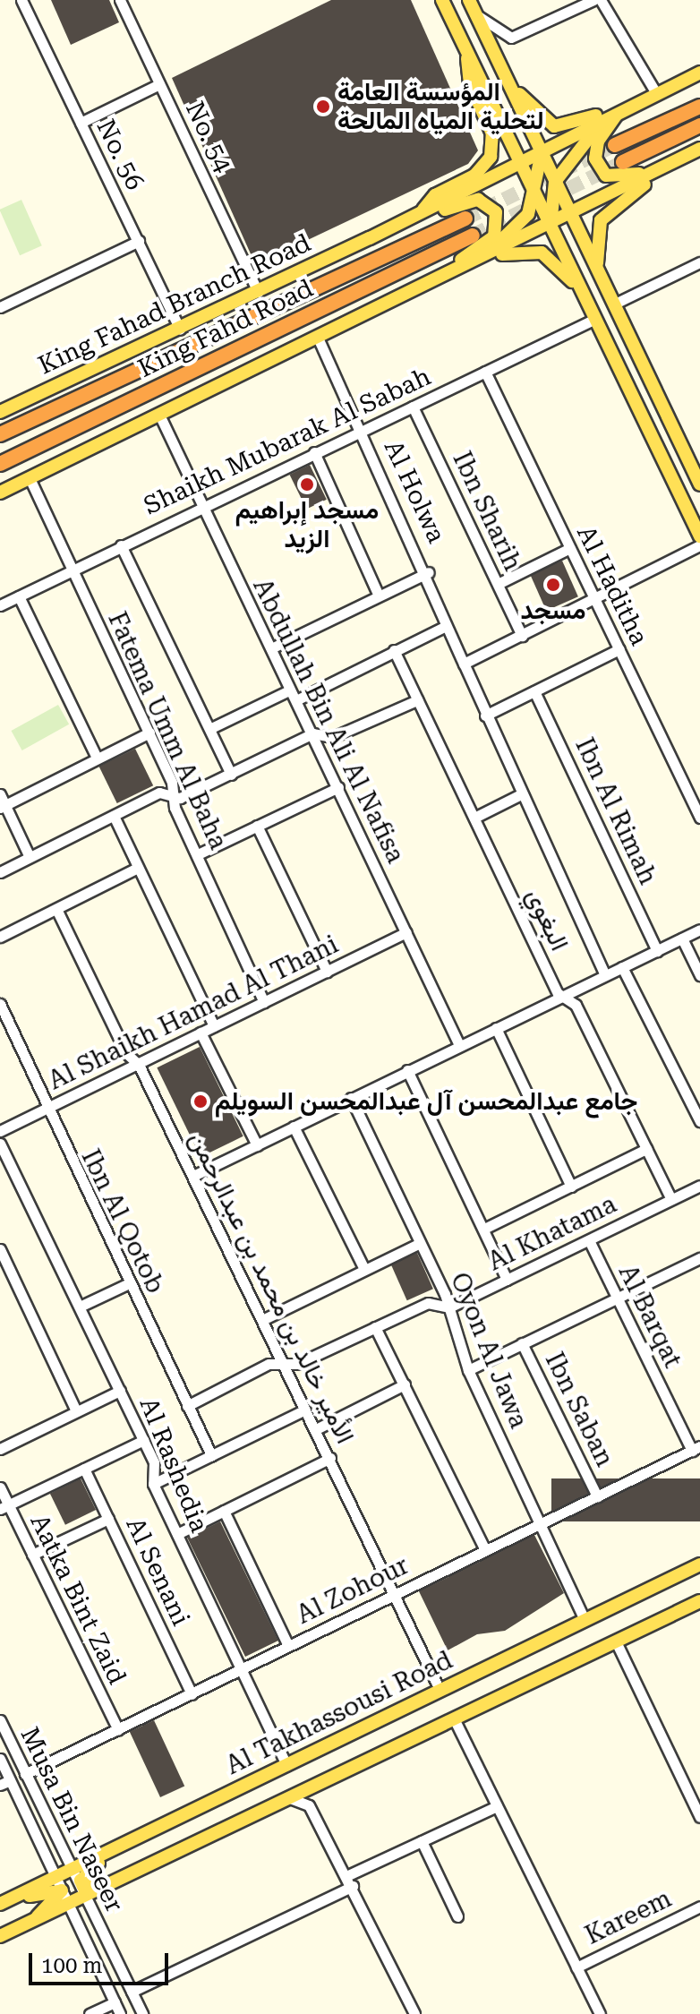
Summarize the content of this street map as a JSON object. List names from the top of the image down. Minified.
{"streets":{"highway":["King Fahd Road"],"main road":["King Fahad Branch Road","Al Takhassousi Road"],"street":["No. 54","No. 56","Shaikh Mubarak Al Sabah","Al Holwa","Ibn Sharih","Al Haditha","Abdullah Bin Ali Al Nafisa","Fatema Umm Al Baha","Ibn Al Rimah","البغوي","Al Shaikh Hamad Al Thani","Ibn Al Qotob","Al Khatama","الأمير خالد بن محمد بن عبدالرحمن","Al Barqat","Oyon Al Jawa","Ibn Saban","Al Rashedia","Al Senani","Al Zohour","Aatka Bint Zaid","Musa Bin Naseer","Kareem"]},"crossings":[["No. 54","King Fahad Branch Road"],["No. 56","King Fahad Branch Road"],["Shaikh Mubarak Al Sabah","Al Holwa"],["Shaikh Mubarak Al Sabah","Ibn Sharih"],["Shaikh Mubarak Al Sabah","Al Haditha"],["Shaikh Mubarak Al Sabah","Abdullah Bin Ali Al Nafisa"],["Shaikh Mubarak Al Sabah","Fatema Umm Al Baha"],["Abdullah Bin Ali Al Nafisa","Al Shaikh Hamad Al Thani"],["Fatema Umm Al Baha","Al Shaikh Hamad Al Thani"],["البغوي","Al Khatama"],["Al Shaikh Hamad Al Thani","Ibn Al Qotob"],["Al Shaikh Hamad Al Thani","الأمير خالد بن محمد بن عبدالرحمن"],["Ibn Al Qotob","Al Khatama"],["Al Khatama","الأمير خالد بن محمد بن عبدالرحمن"],["Al Khatama","Al Barqat"],["Al Khatama","Oyon Al Jawa"],["الأمير خالد بن محمد بن عبدالرحمن","Al Zohour"],["الأمير خالد بن محمد بن عبدالرحمن","Al Takhassousi Road"],["Al Barqat","Al Zohour"],["Oyon Al Jawa","Al Zohour"],["Oyon Al Jawa","Al Takhassousi Road"],["Ibn Saban","Al Zohour"],["Al Rashedia","Al Zohour"],["Al Rashedia","Al Takhassousi Road"],["Al Senani","Al Zohour"],["Al Zohour","Aatka Bint Zaid"],["Al Zohour","Musa Bin Naseer"],["Al Takhassousi Road","Musa Bin Naseer"]],"places":["المؤسسة العامة لتحلية المياه المالحة","مسجد إبراهيم الزيد","مسجد","جامع عبدالمحسن آل عبدالمحسن السويلم"],"scale_bar":"100 m"}
